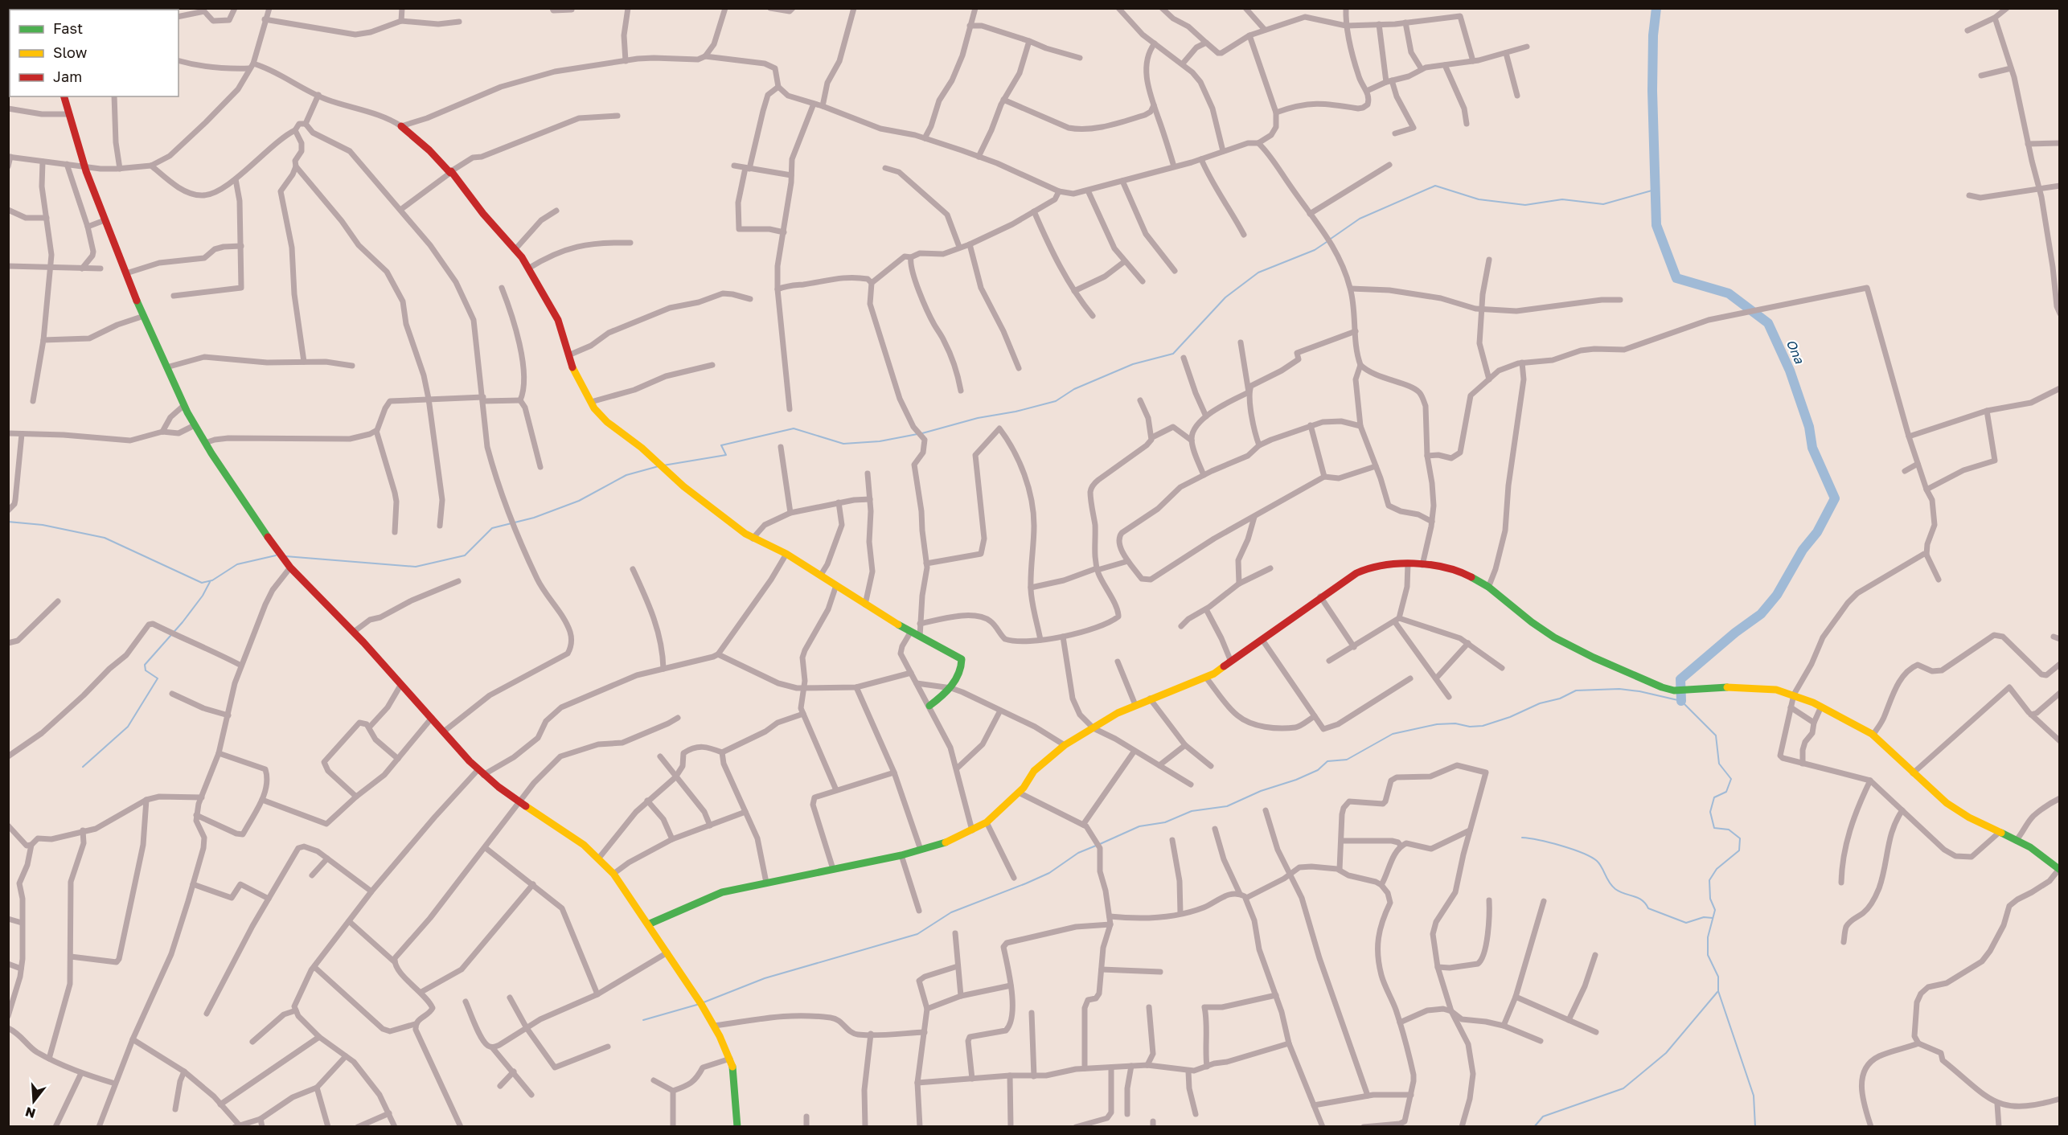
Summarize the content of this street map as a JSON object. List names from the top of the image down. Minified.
{"water":["Ona"],"legend":["Fast","Slow","Jam"],"north":"bottom"}
